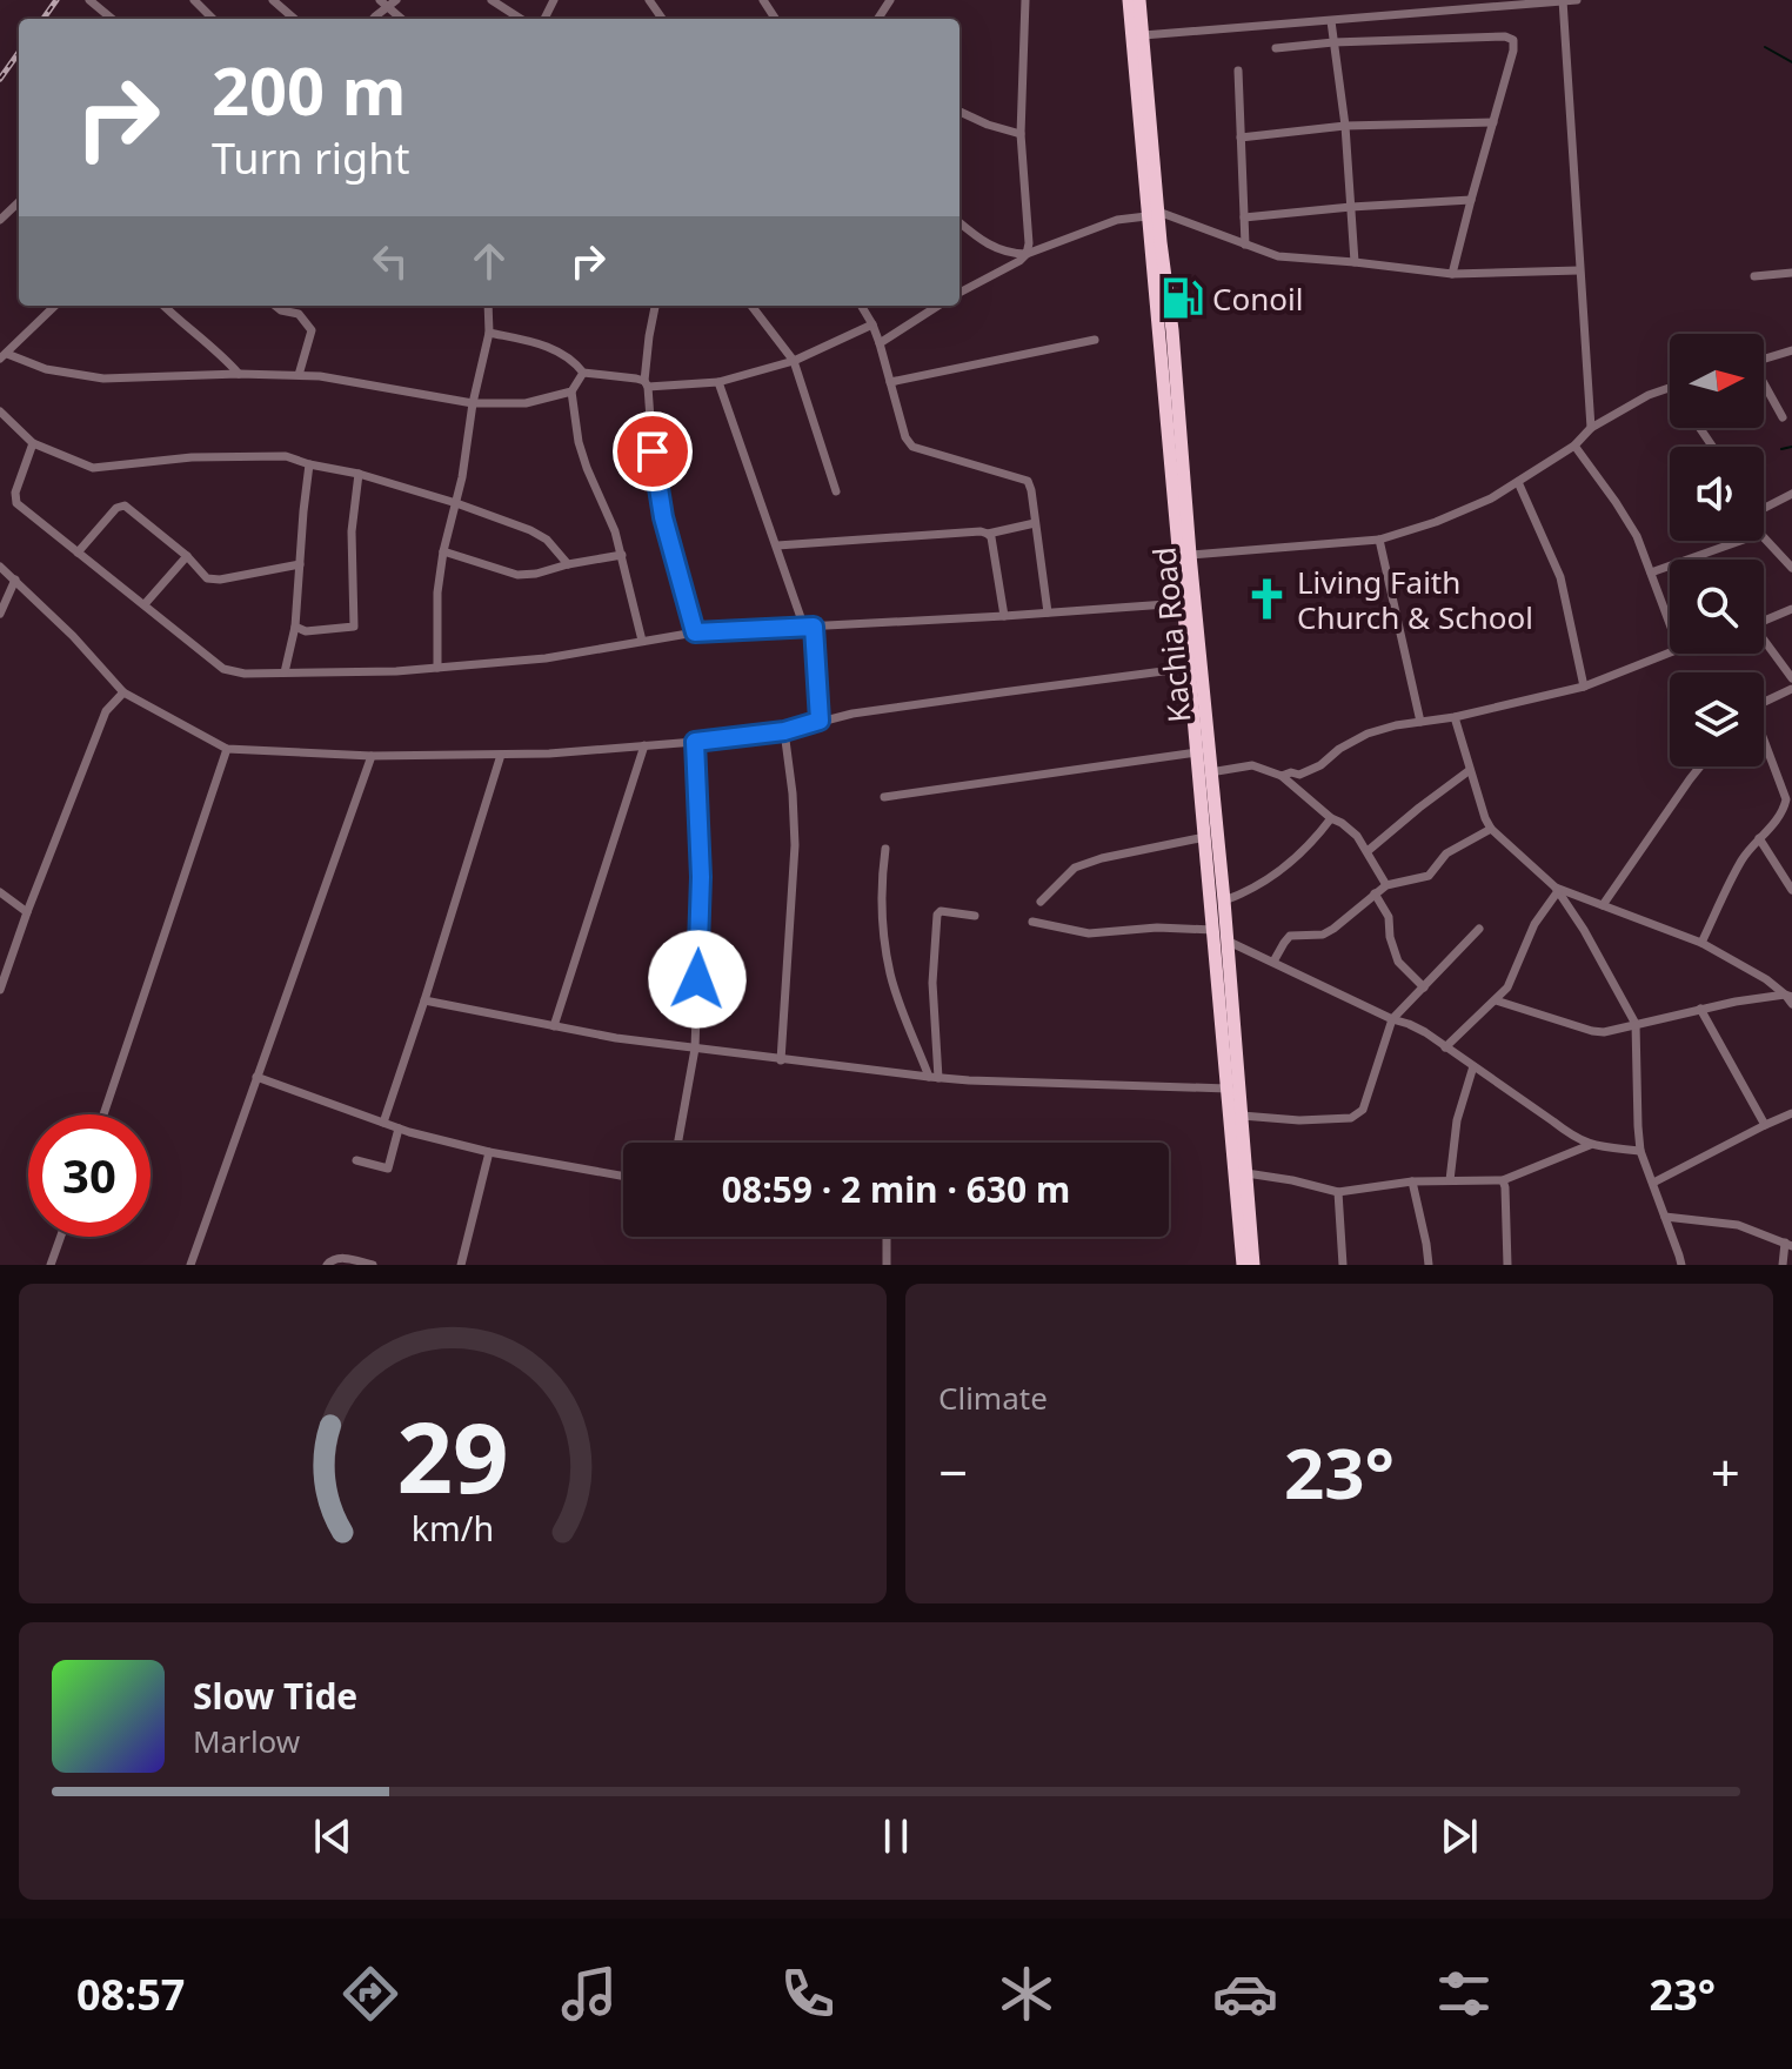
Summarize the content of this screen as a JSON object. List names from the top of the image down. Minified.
{"streets":{"highway":["Kachia Road"]},"places":{"fuel station":["Conoil"],"church":["Living Faith Church & School"]},"north":"right","page":{"turn":["200 m","Turn right"],"limit":"30","trip":"08:59 · 2 min · 630 m","tile":"Climate","heat":["−","23°","+"],"song":["Slow Tide","Marlow"],"tabs":["08:57","23°"],"gauge":["29","km/h"]}}
